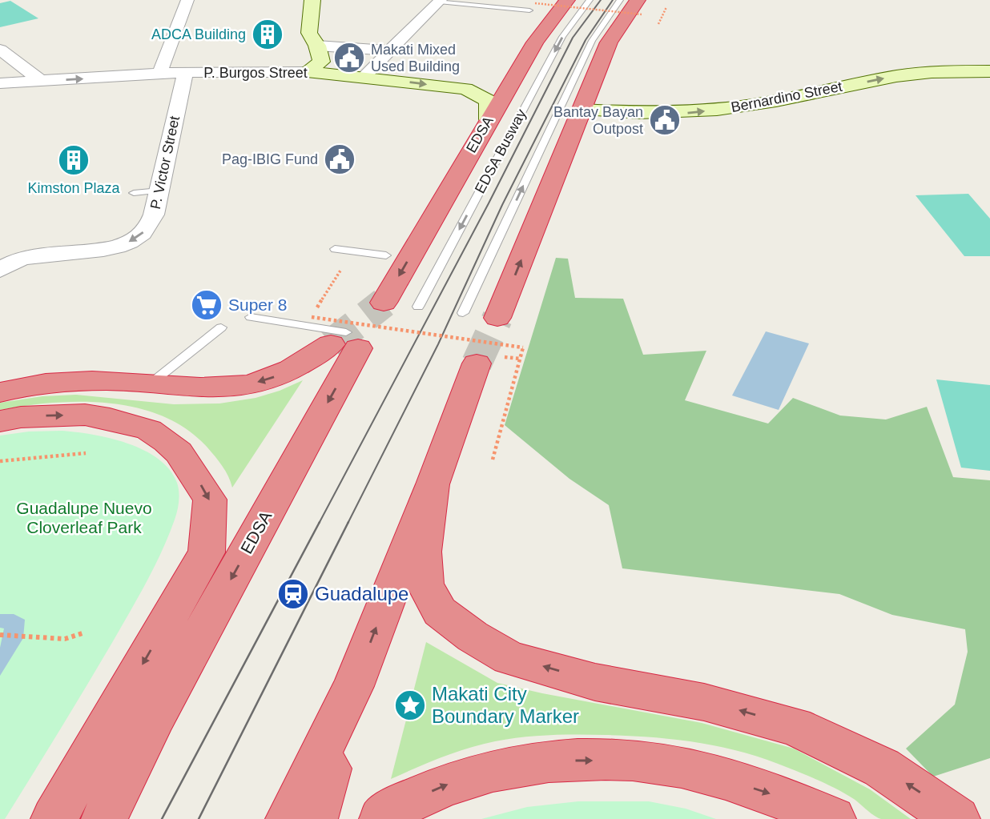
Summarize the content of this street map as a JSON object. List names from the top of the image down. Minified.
{"streets":{"highway":["EDSA"],"street":["P. Burgos Street","Bernardino Street","P. Victor Street"],"lane":["EDSA Busway"]},"crossings":[["P. Burgos Street","EDSA"],["P. Burgos Street","P. Victor Street"]],"one_way":["P. Burgos Street","Bernardino Street","P. Victor Street"],"parks":["Guadalupe Nuevo Cloverleaf Park"],"places":{"building":["ADCA Building","Kimston Plaza"],"public building":["Makati Mixed Used Building","Bantay Bayan Outpost","Pag-IBIG Fund"],"supermarket":["Super 8"],"station":["Guadalupe"],"place":["Makati City Boundary Marker"]}}
